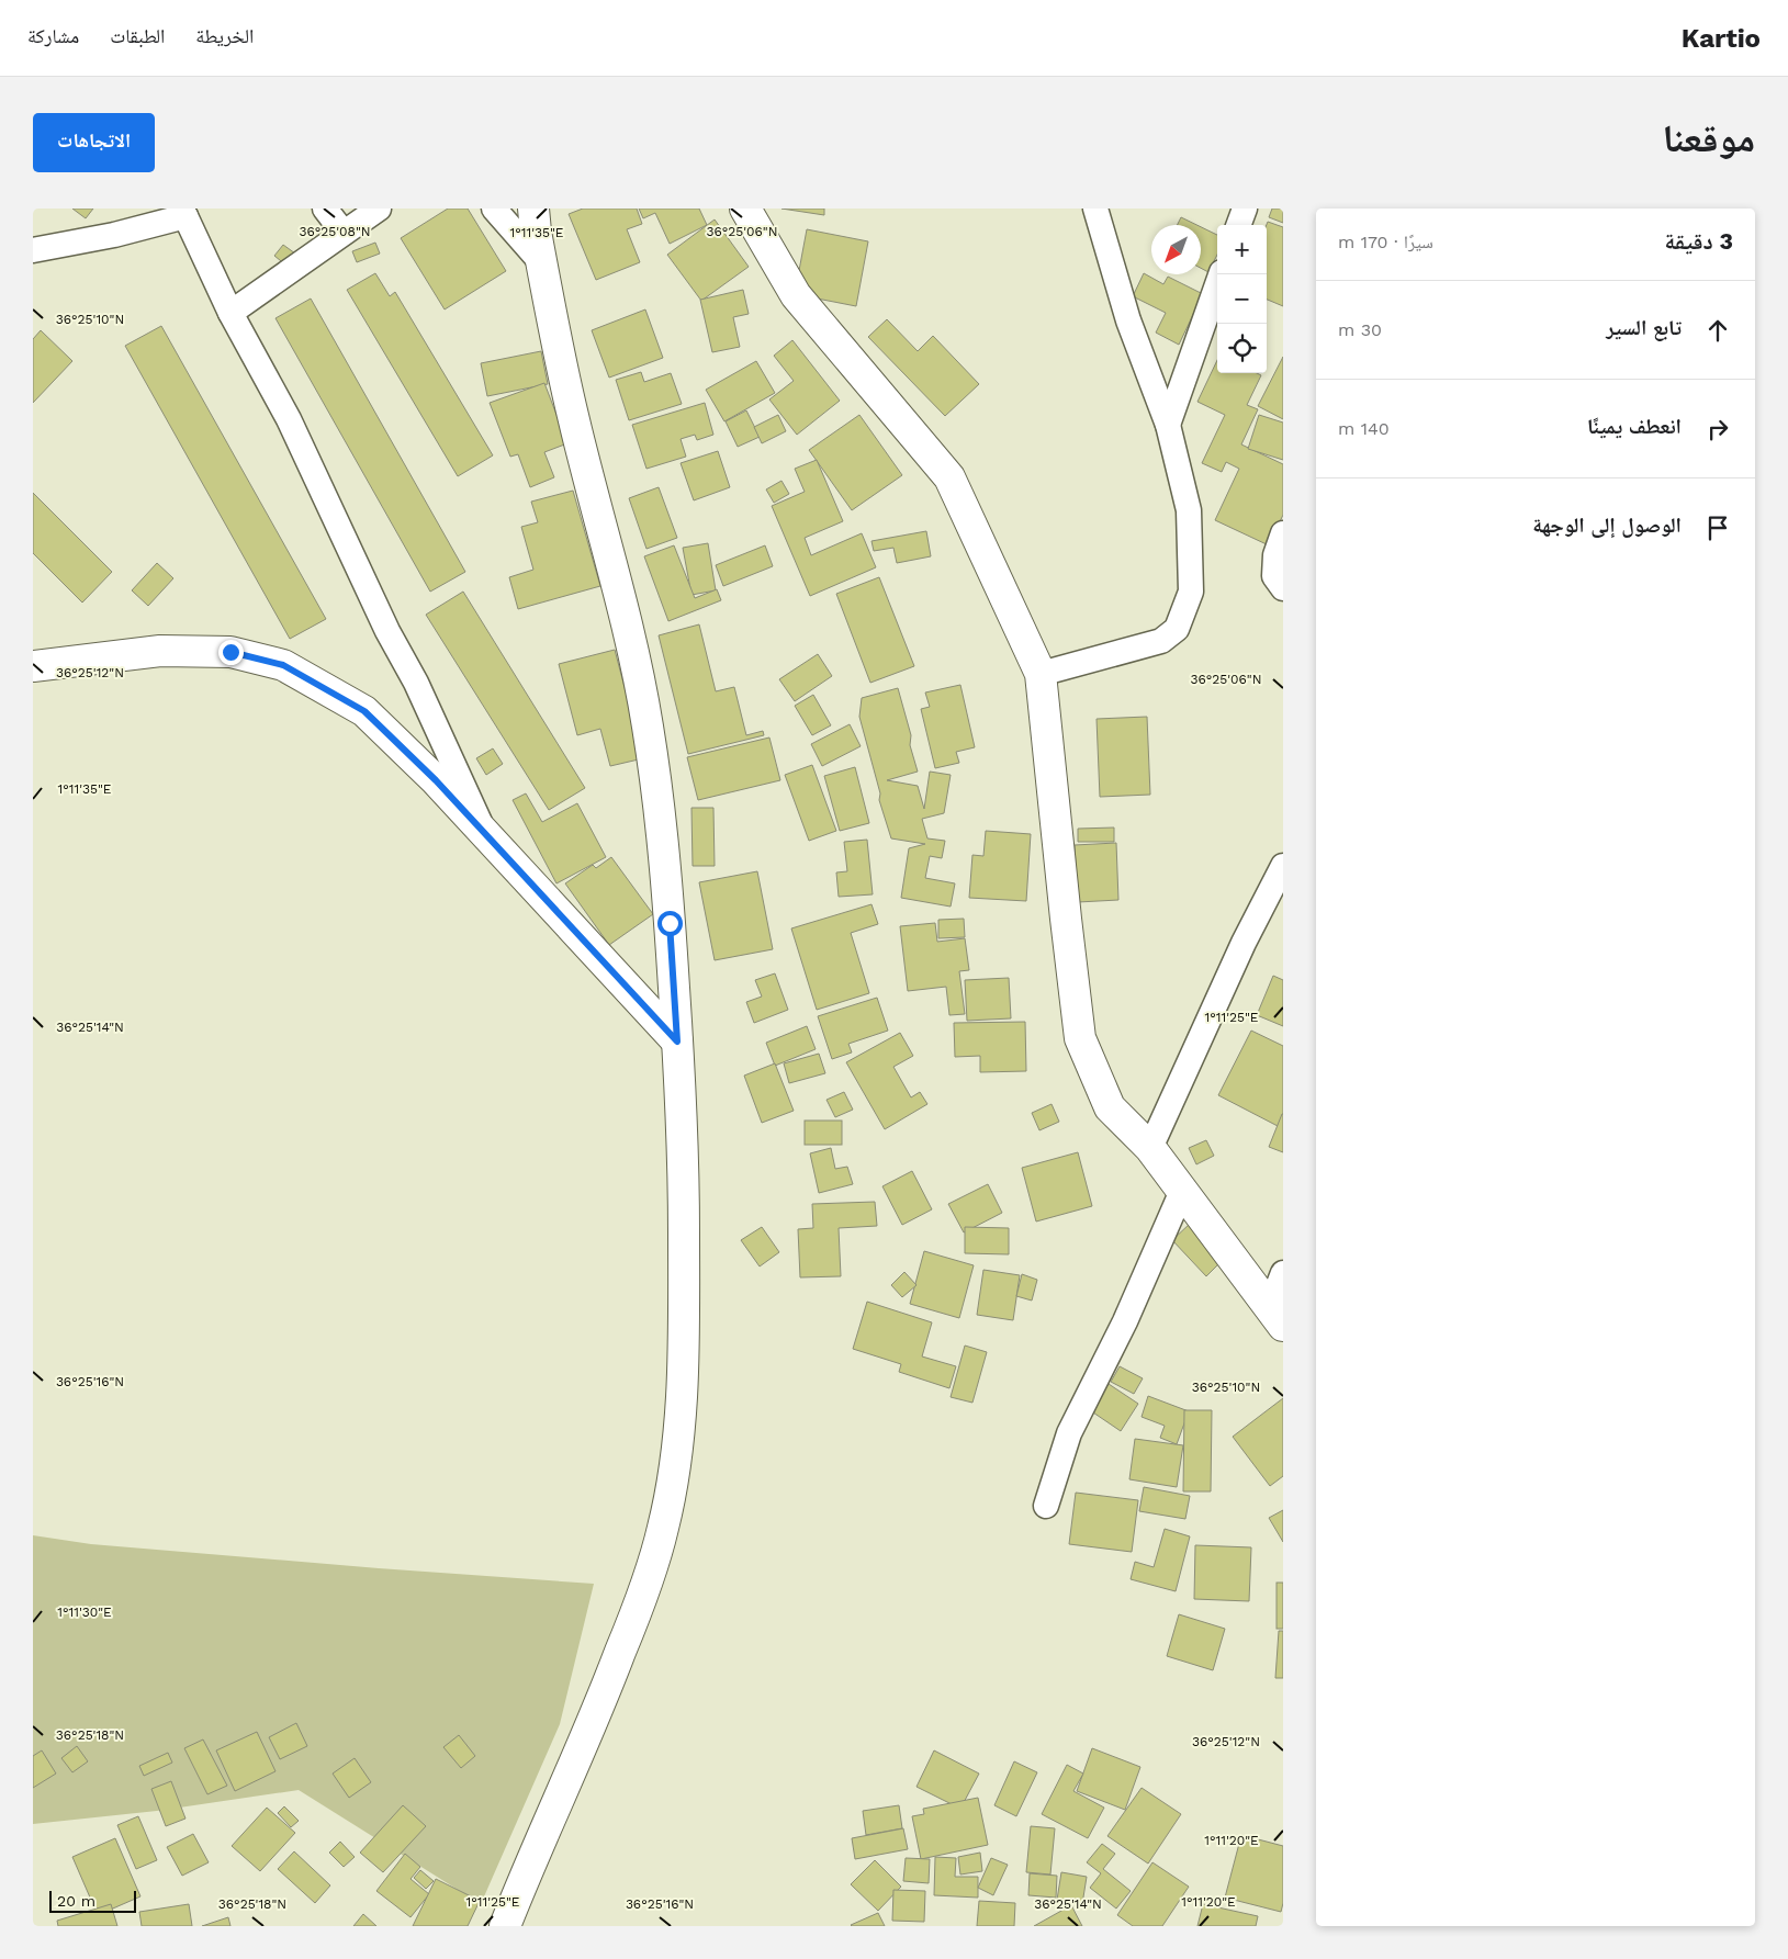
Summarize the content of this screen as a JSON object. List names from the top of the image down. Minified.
{"scale_bar":"20 m","north":"bottom left","page":{"header":"Kartio","nav":["الخريطة","الطبقات","مشاركة"],"title":"موقعنا","buttons":"الاتجاهات","heading":["3 دقيقة","سيرًا · 170 m"],"map_buttons":["+","−"],"list":[["تابع السير","30 m"],["انعطف يمينًا","140 m"],"الوصول إلى الوجهة"],"scale":"20 m"},"coordinates":["36°25'08\"N","36°25'06\"N","1°11'35\"E","36°25'10\"N","36°25'12\"N","1°11'25\"E","36°25'14\"N","36°25'16\"N","1°11'30\"E","36°25'18\"N","1°11'20\"E"]}
